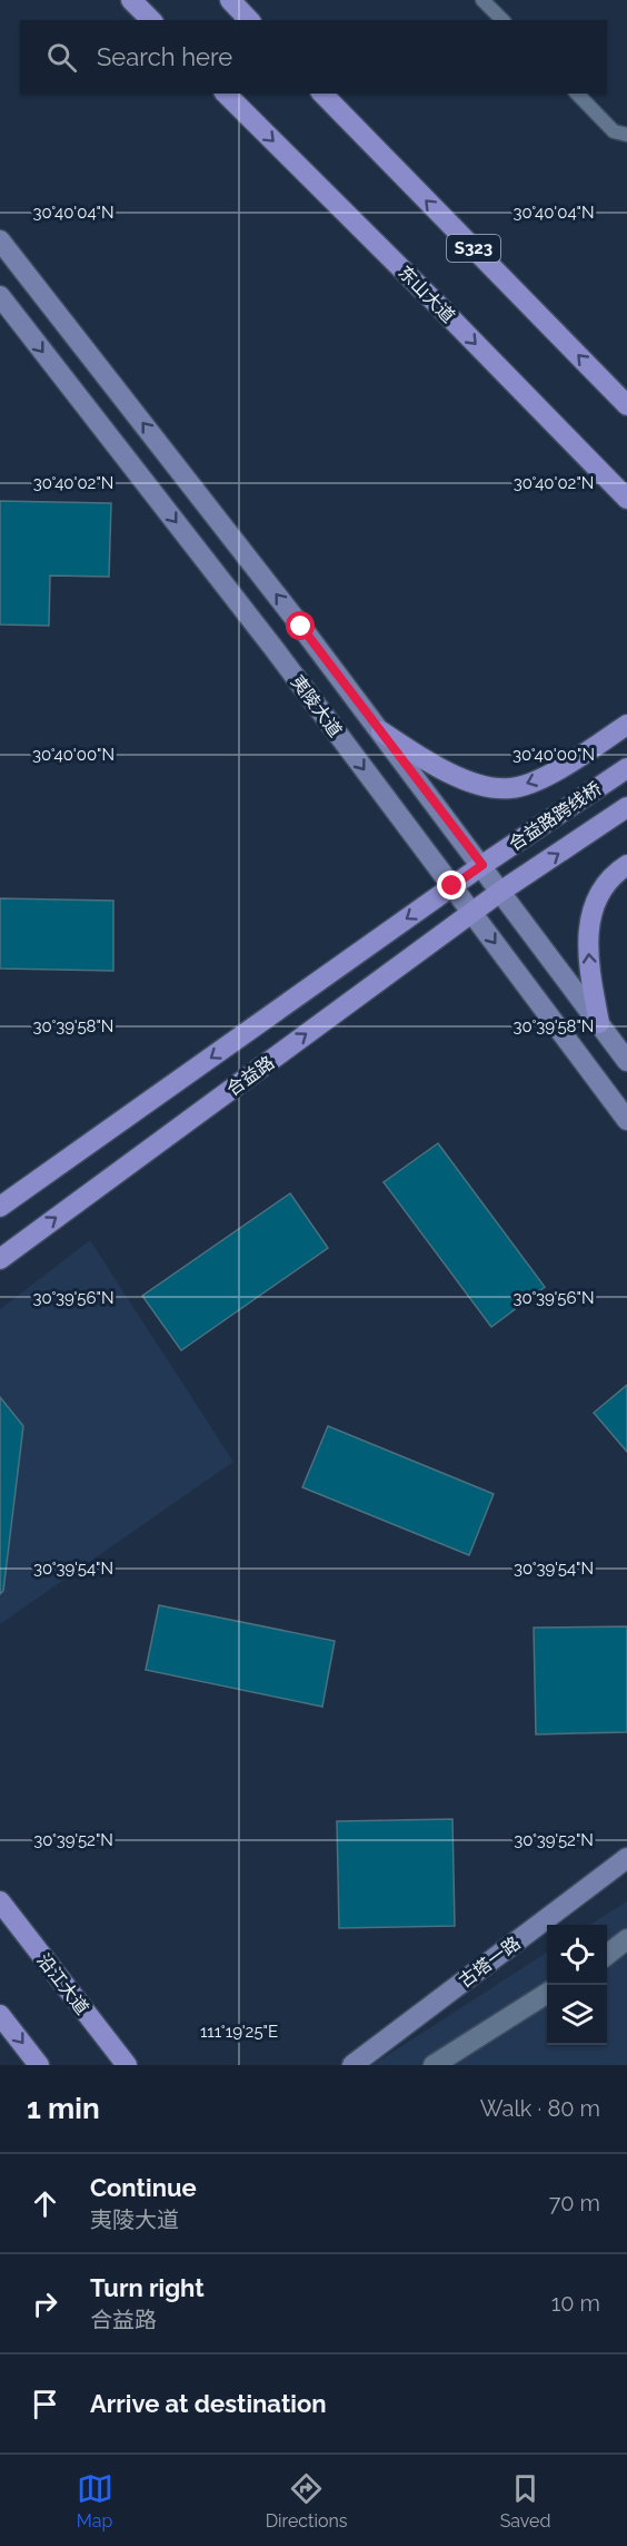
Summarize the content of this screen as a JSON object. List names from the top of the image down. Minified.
{"streets":{"main road":["S323","东山大道","夷陵大道","合益路跨线桥","合益路","古塔一路","沿江大道"]},"crossings":[["夷陵大道","合益路跨线桥"],["夷陵大道","合益路"],["合益路跨线桥","合益路"]],"page":{"search":"Search here","heading":["1 min","Walk · 80 m"],"list":[["Continue","夷陵大道","70 m"],["Turn right","合益路","10 m"],"Arrive at destination"],"nav":["Map","Directions","Saved"]},"coordinates":["30°40'04\"N","30°40'02\"N","30°40'00\"N","30°39'58\"N","30°39'56\"N","30°39'54\"N","30°39'52\"N","111°19'25\"E"]}
